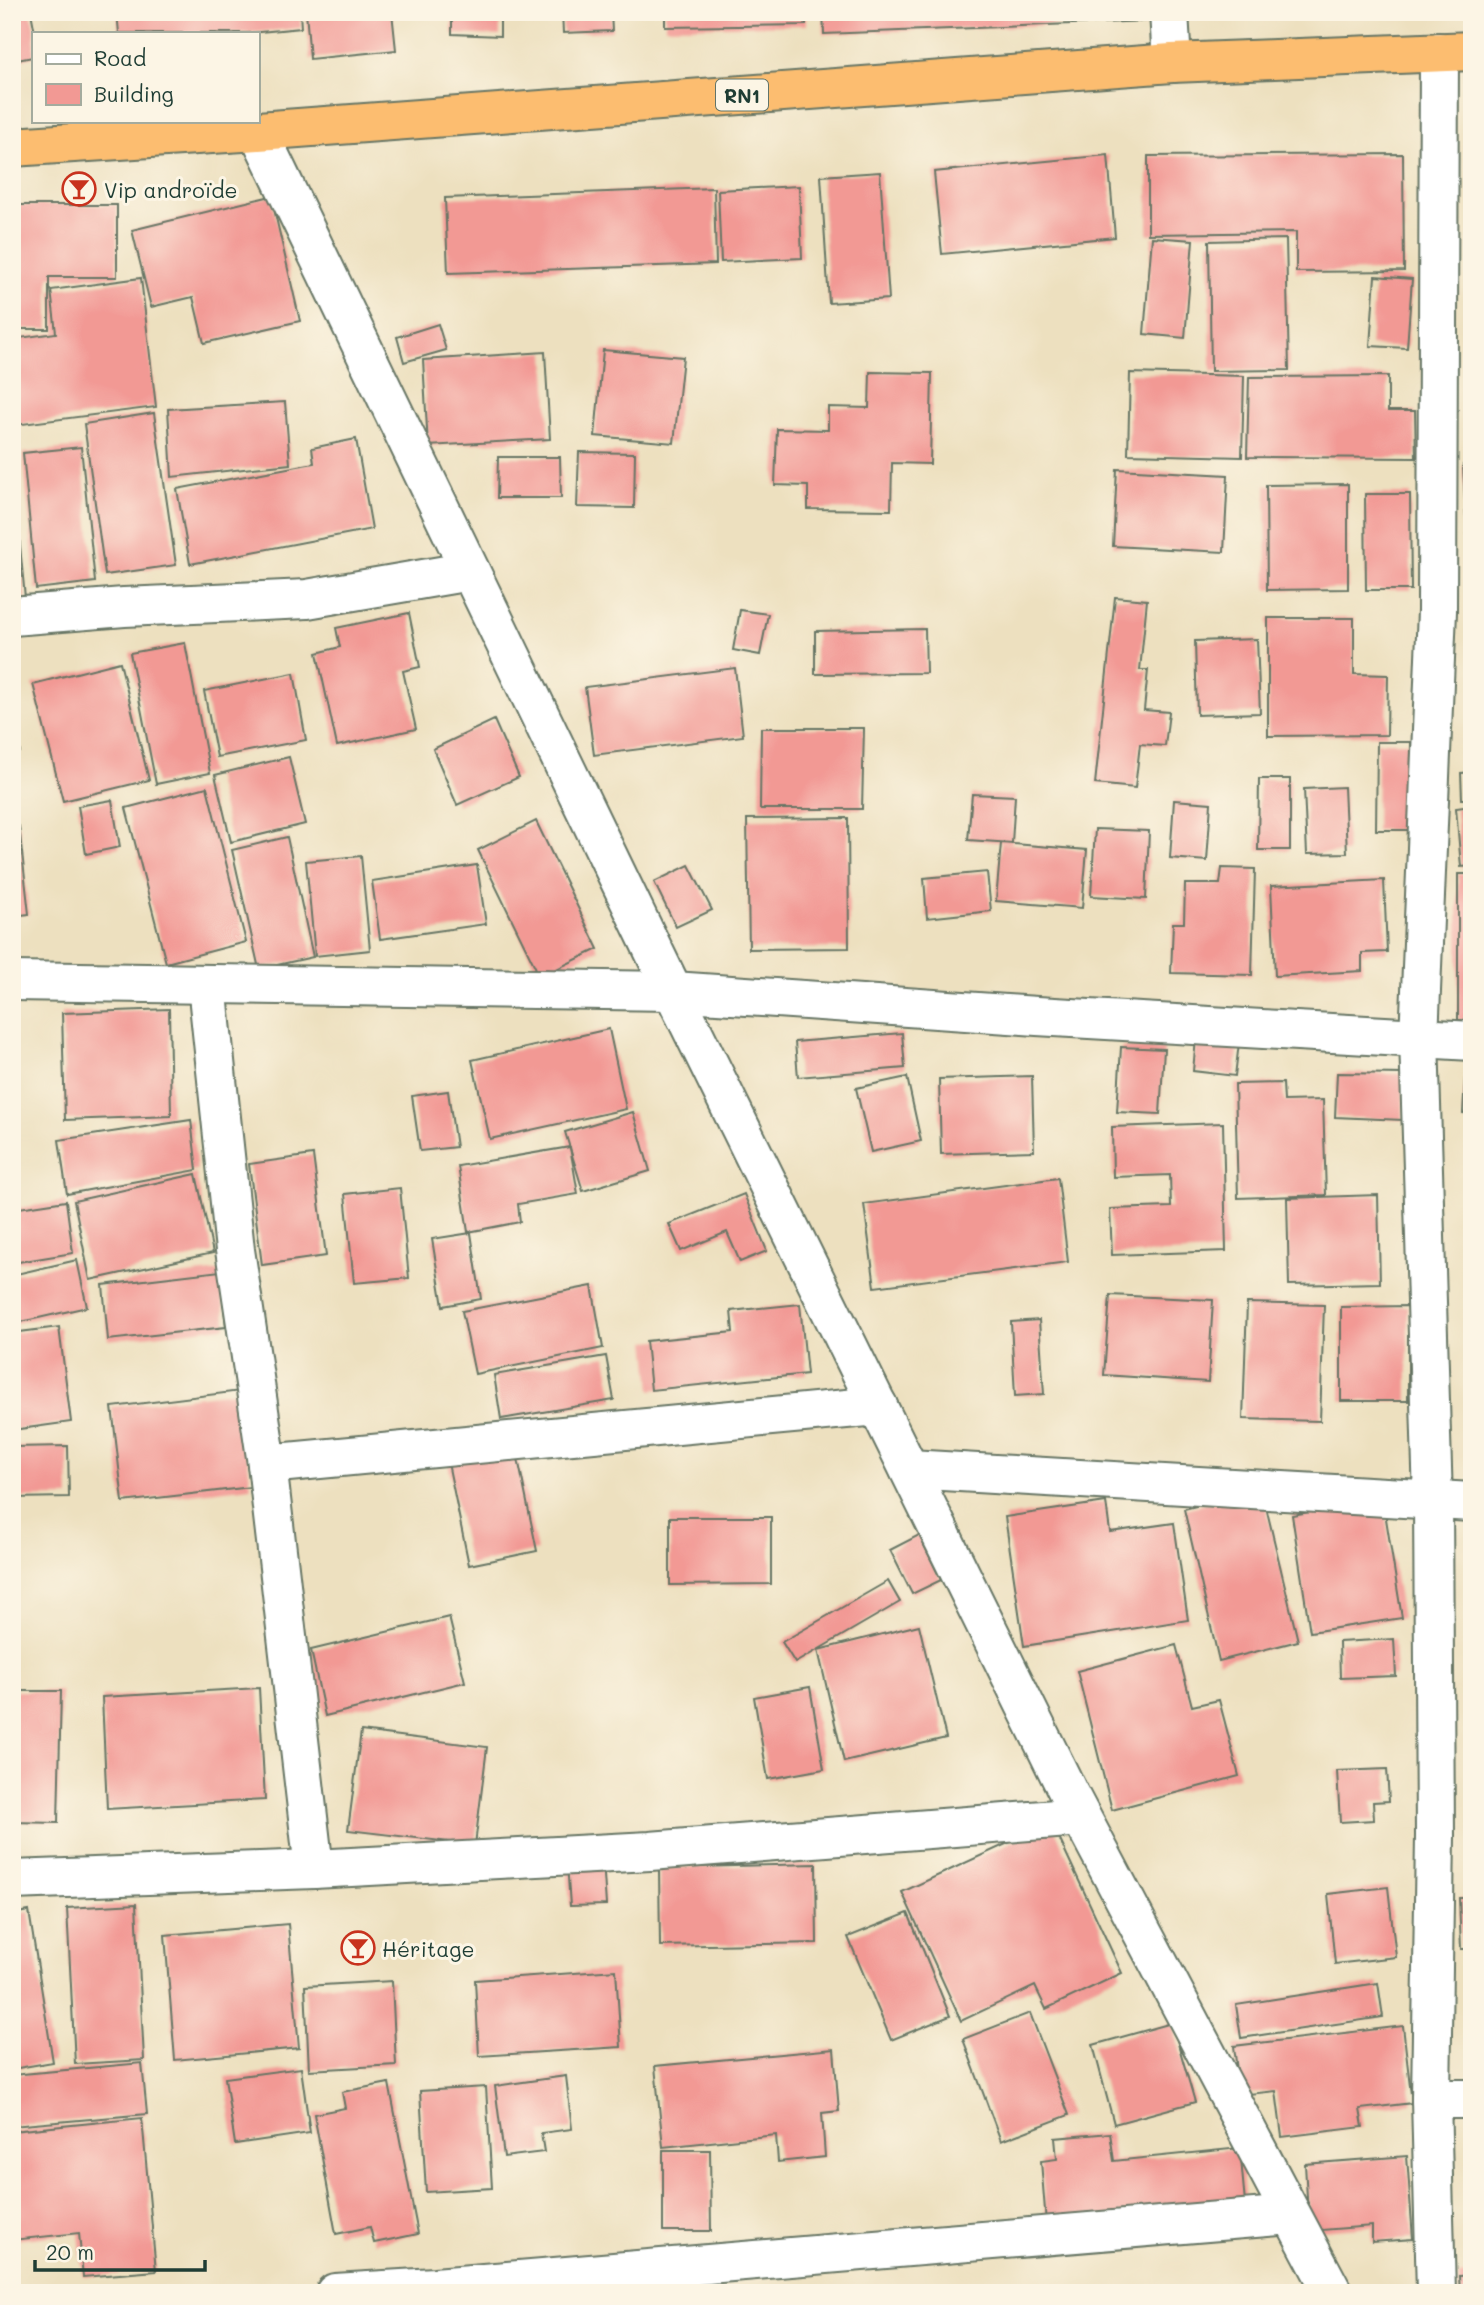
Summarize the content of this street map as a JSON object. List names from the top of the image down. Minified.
{"streets":{"highway":["RN1"]},"places":{"bar":["Vip androïde","Héritage"]},"legend":["Road","Building"],"scale_bar":"20 m"}
